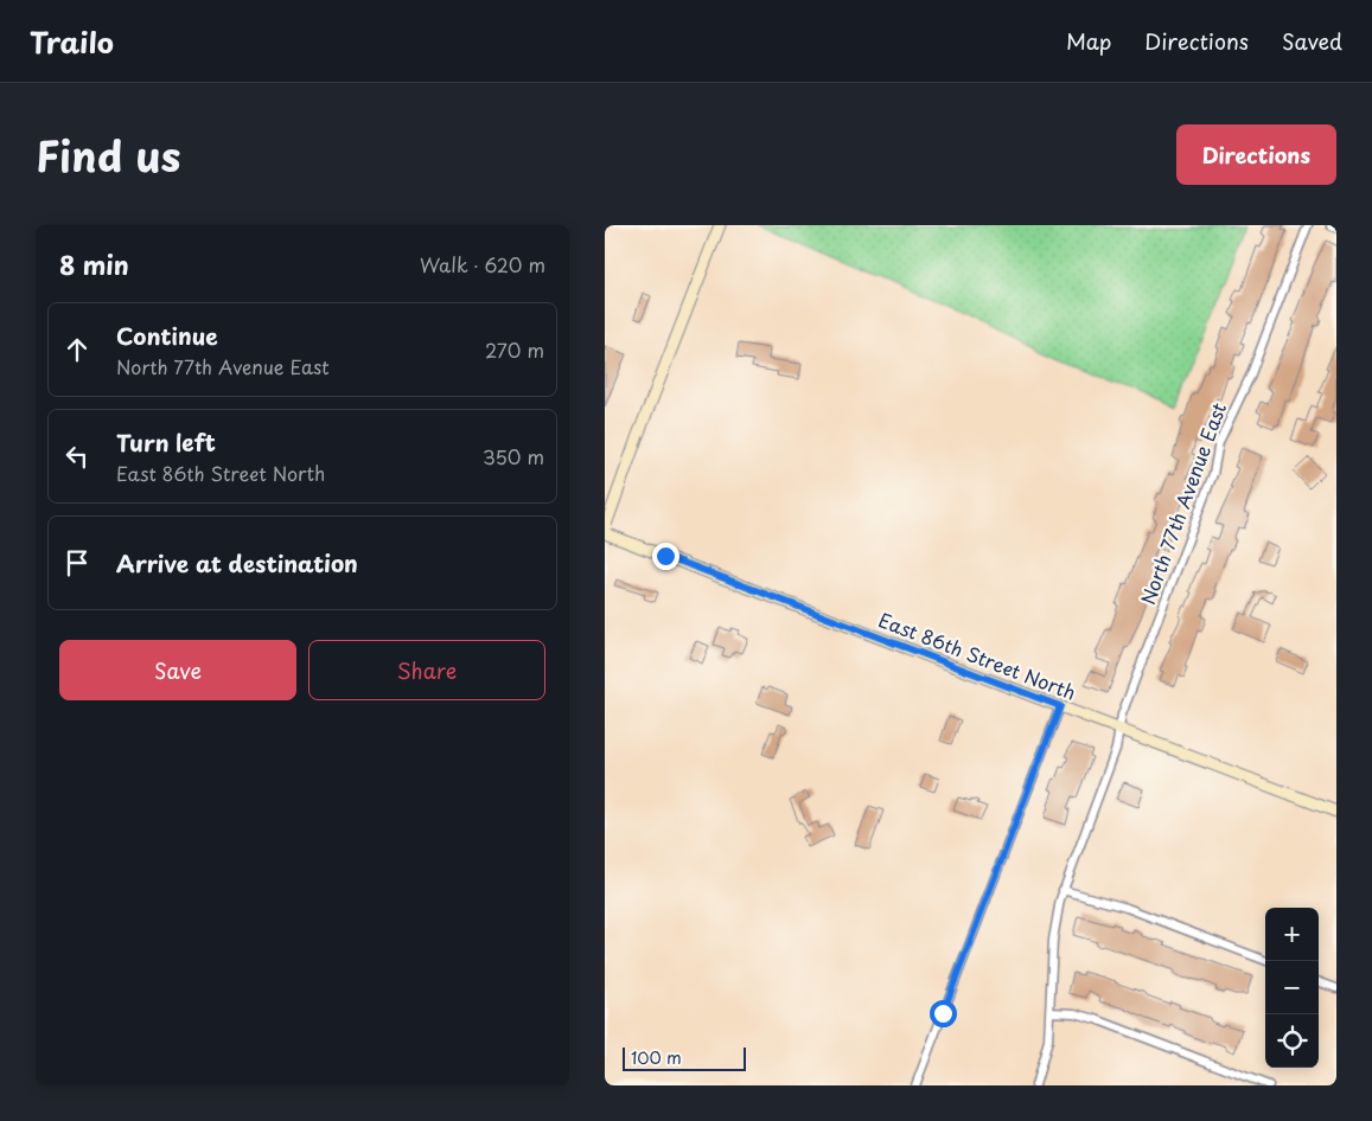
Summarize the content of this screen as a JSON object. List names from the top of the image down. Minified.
{"streets":{"street":["North 77th Avenue East","East 86th Street North"]},"crossings":[["North 77th Avenue East","East 86th Street North"]],"scale_bar":"100 m","page":{"header":"Trailo","nav":["Map","Directions","Saved"],"title":"Find us","buttons":["Directions",["Save","Share"]],"heading":["8 min","Walk · 620 m"],"list":[["Continue","North 77th Avenue East","270 m"],["Turn left","East 86th Street North","350 m"],"Arrive at destination"],"map_buttons":["+","−"],"scale":"100 m"}}
